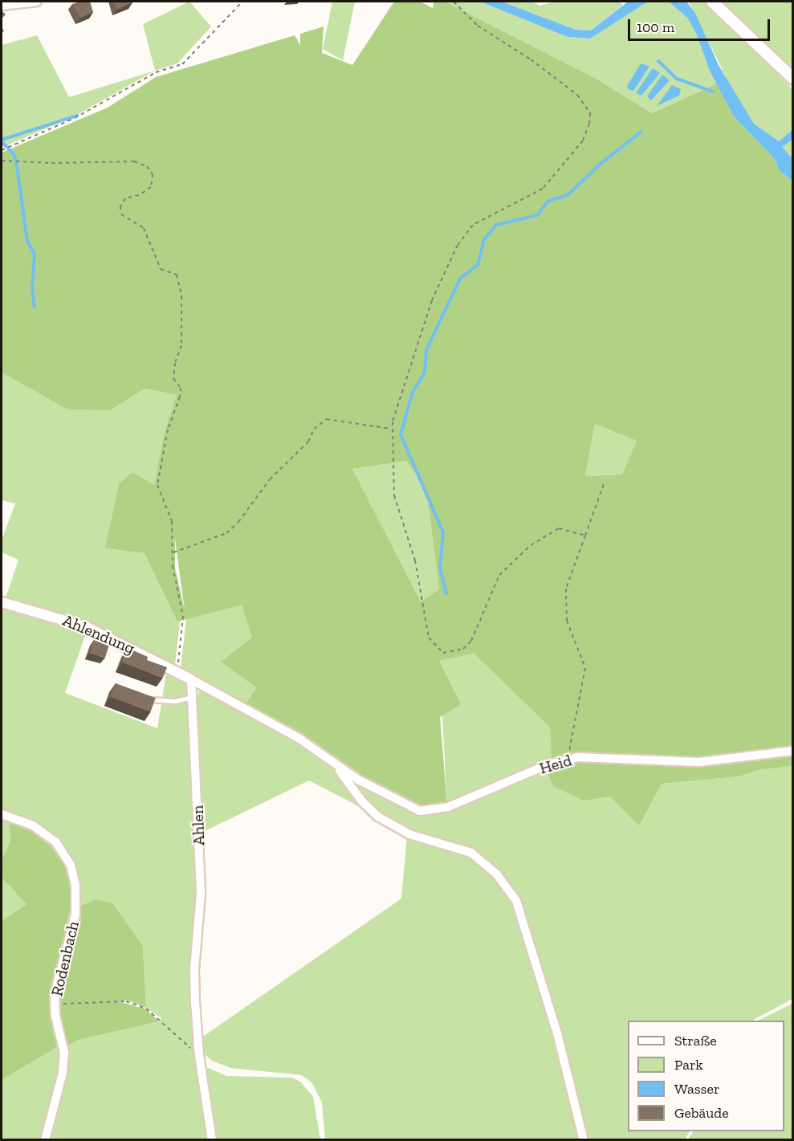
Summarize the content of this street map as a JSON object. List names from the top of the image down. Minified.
{"streets":{"street":["Ahlendung","Heid","Ahlen","Rodenbach"]},"crossings":[["Ahlendung","Ahlen"]],"legend":["Straße","Park","Wasser","Gebäude"],"scale_bar":"100 m"}
